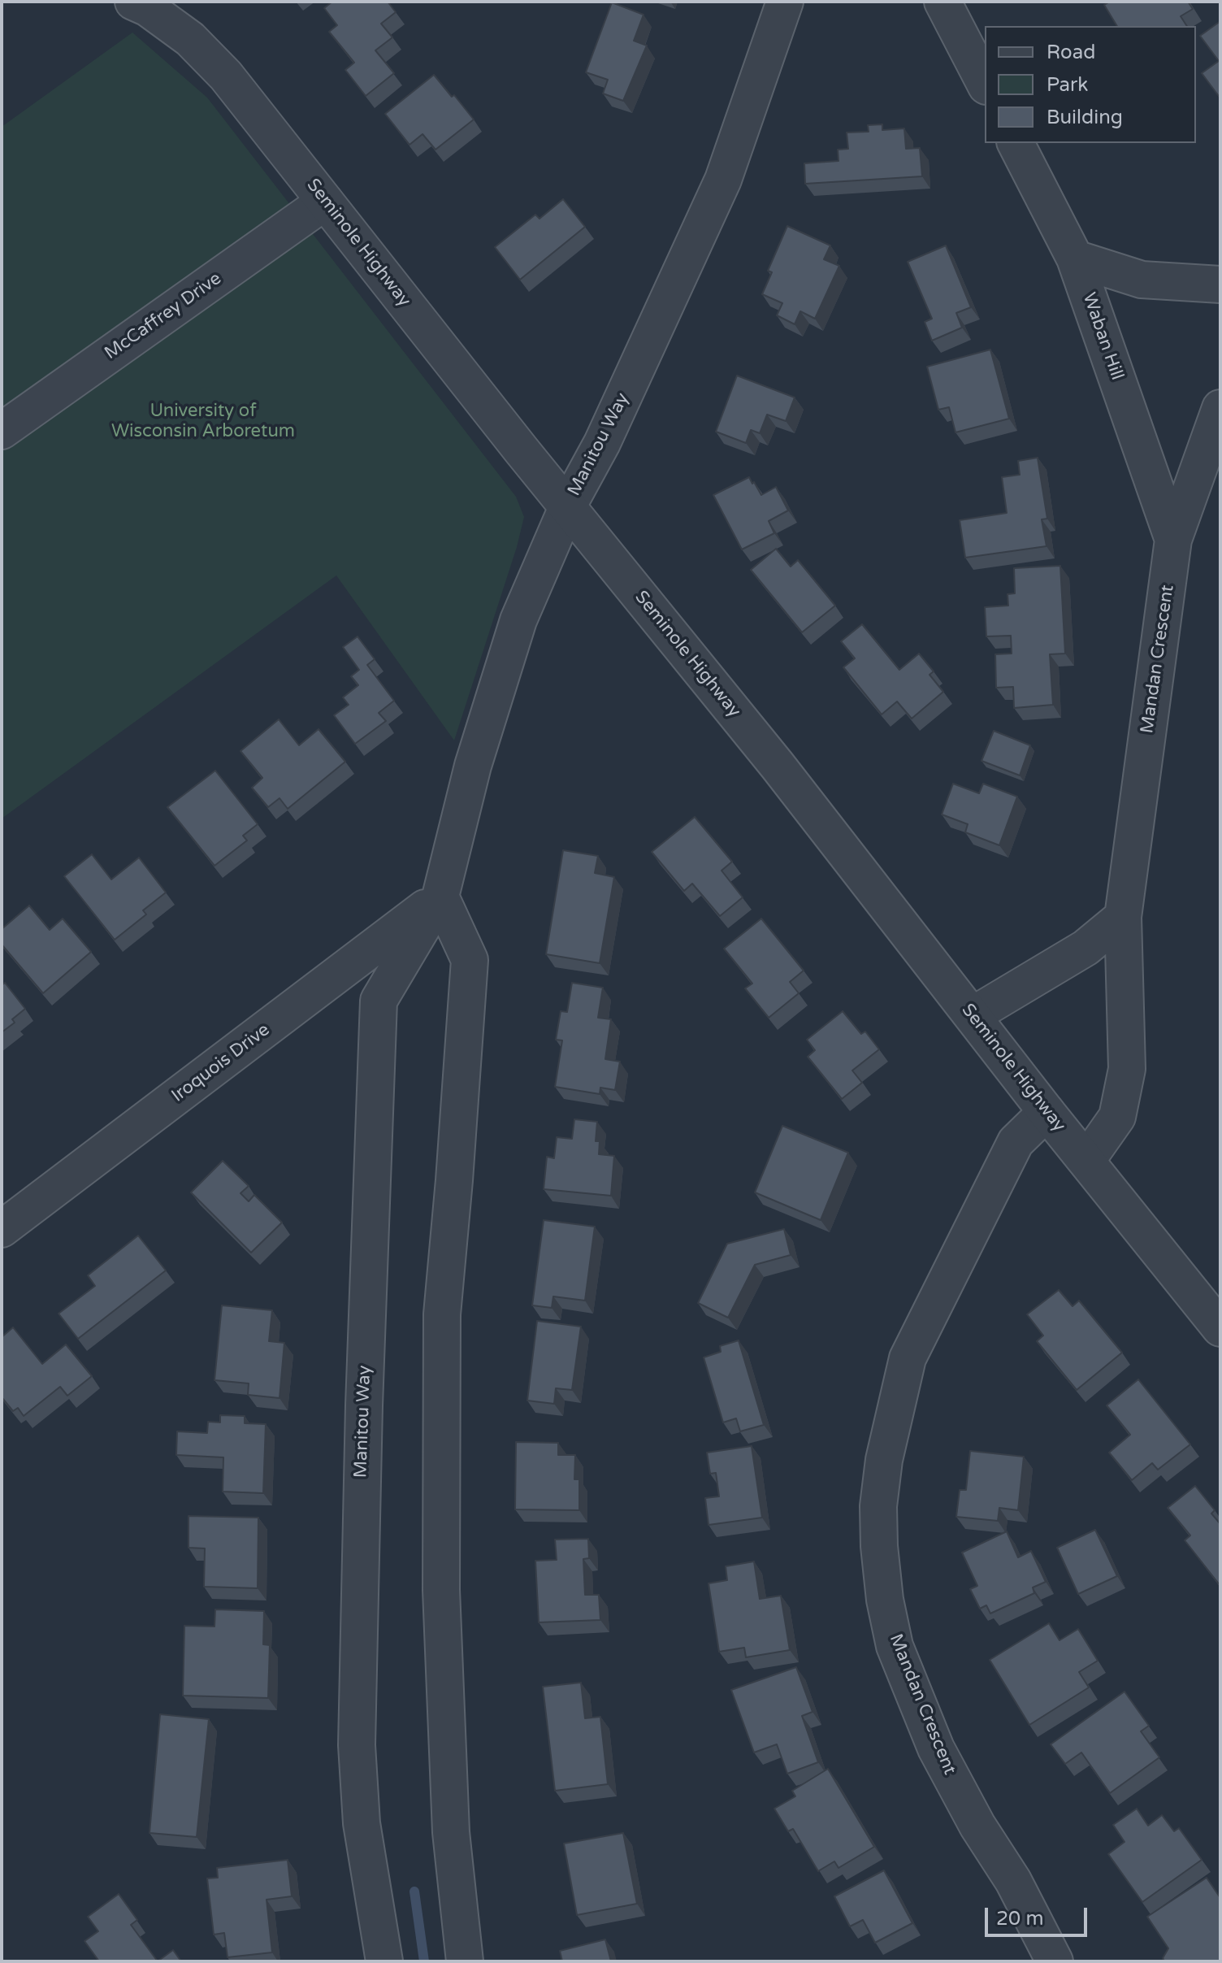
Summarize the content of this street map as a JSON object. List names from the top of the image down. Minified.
{"streets":{"street":["Seminole Highway","McCaffrey Drive","Waban Hill","Manitou Way","Mandan Crescent","Iroquois Drive"]},"crossings":[["Seminole Highway","McCaffrey Drive"],["Seminole Highway","Manitou Way"],["Seminole Highway","Mandan Crescent"],["Waban Hill","Mandan Crescent"],["Manitou Way","Iroquois Drive"]],"parks":["University of Wisconsin Arboretum"],"legend":["Road","Park","Building"],"scale_bar":"20 m"}
